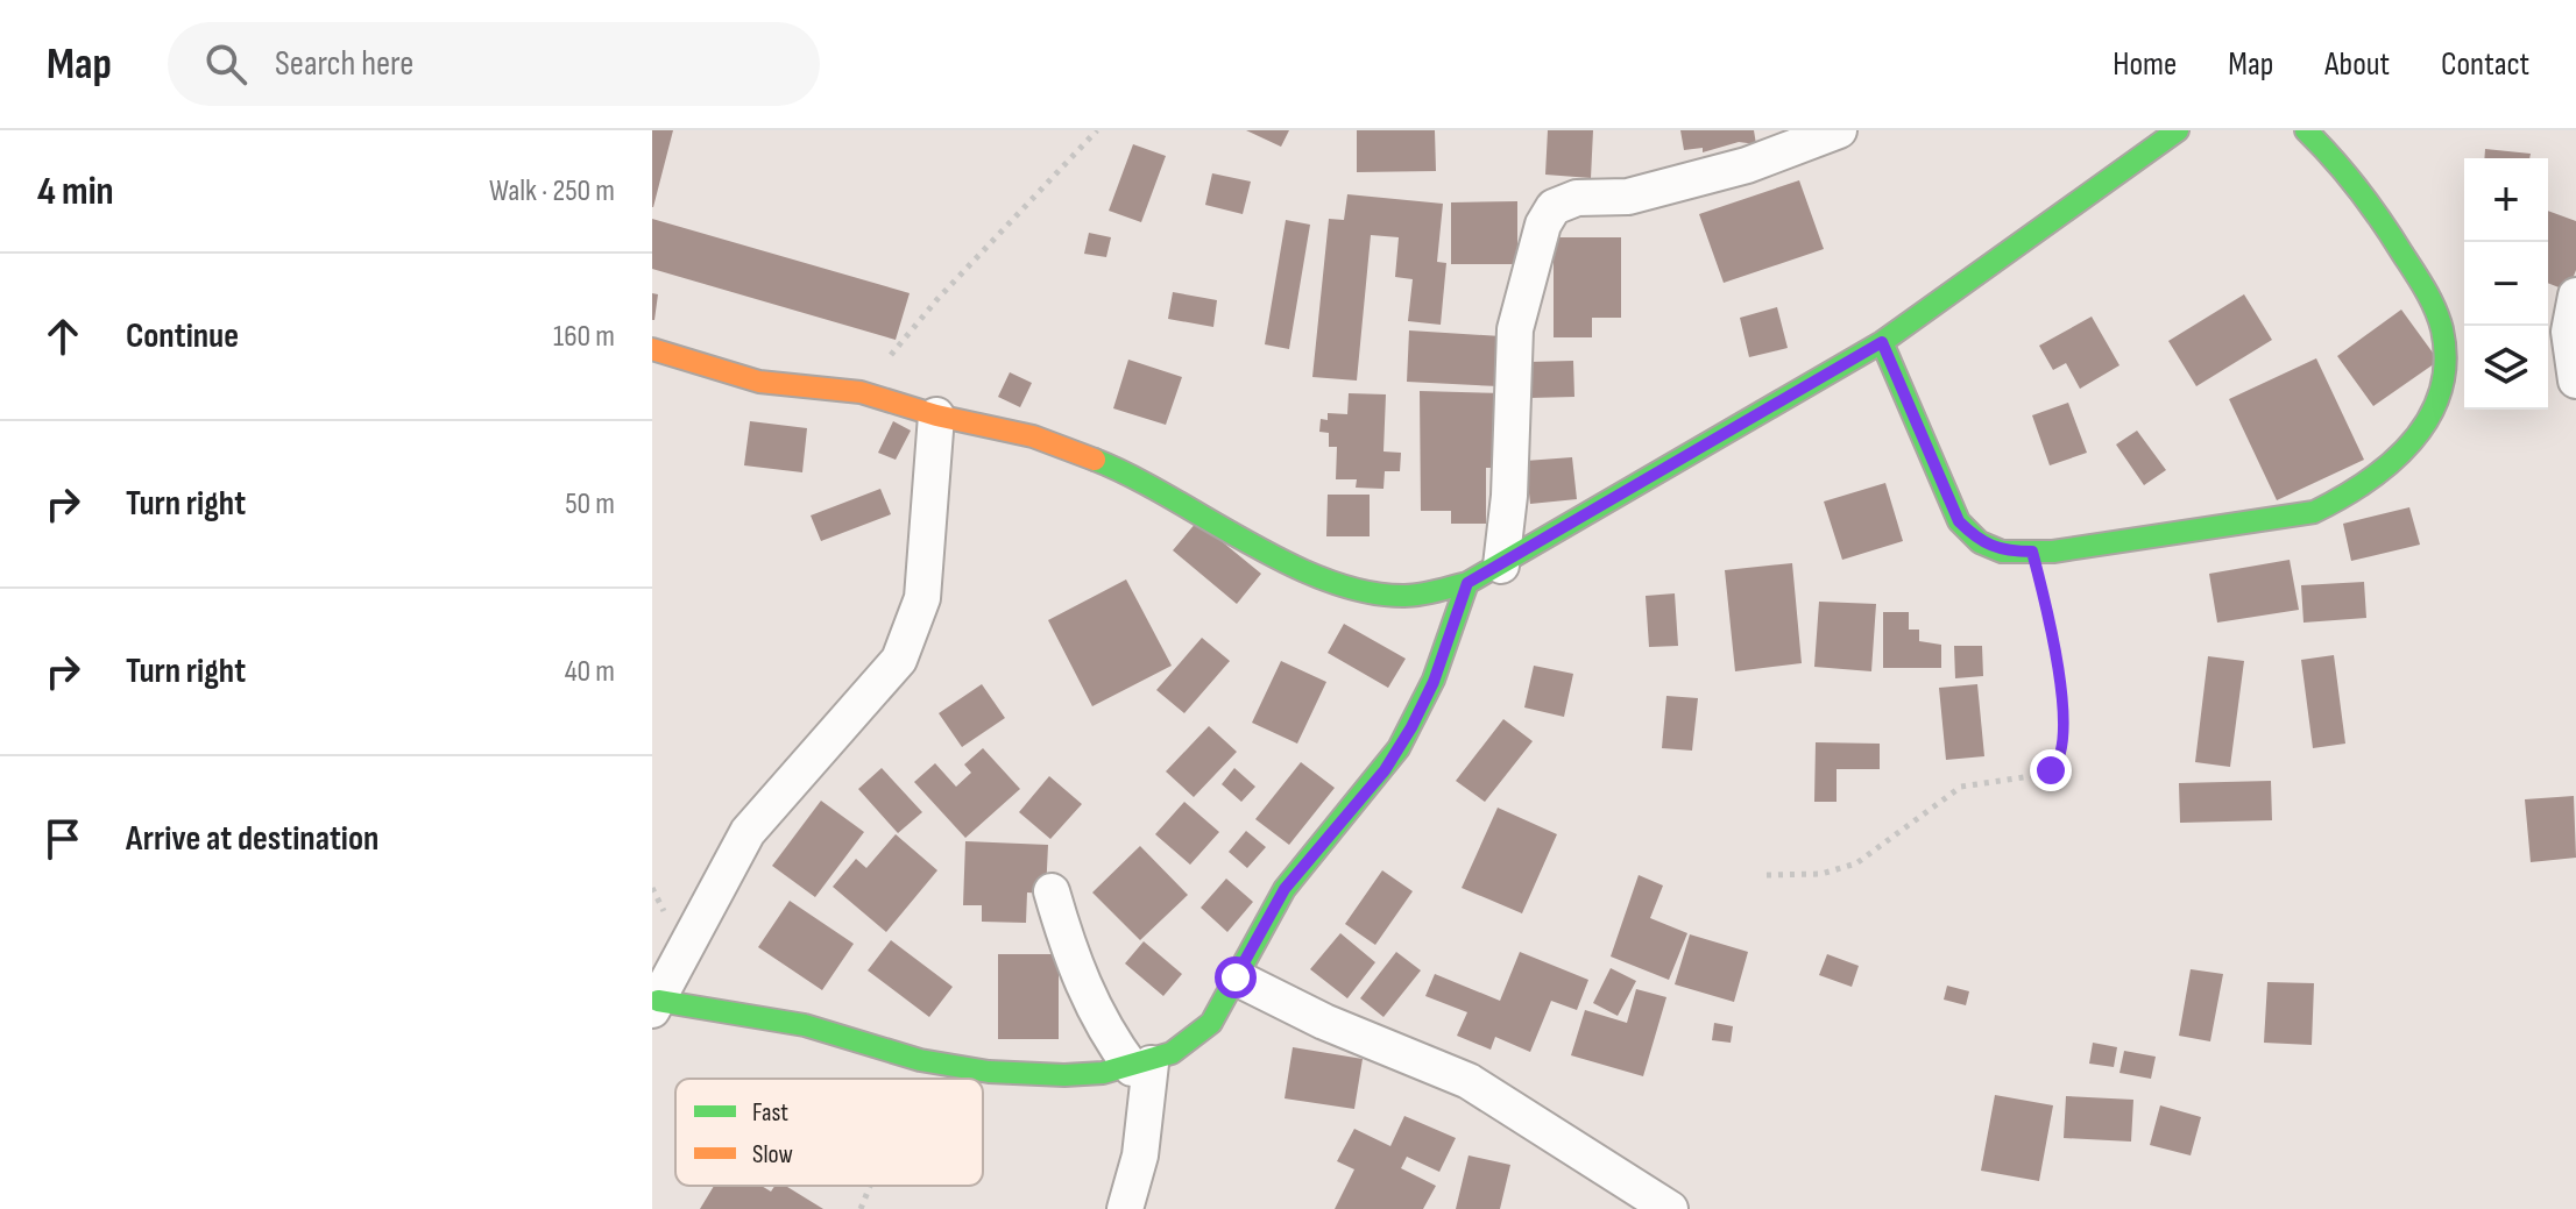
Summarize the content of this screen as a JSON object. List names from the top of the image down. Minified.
{"legend":["Fast","Slow"],"page":{"header":"Map","search":"Search here","nav":["Home","Map","About","Contact"],"heading":["4 min","Walk · 250 m"],"map_buttons":["+","−"],"list":[["Continue","160 m"],["Turn right","50 m"],["Turn right","40 m"],"Arrive at destination"]}}
